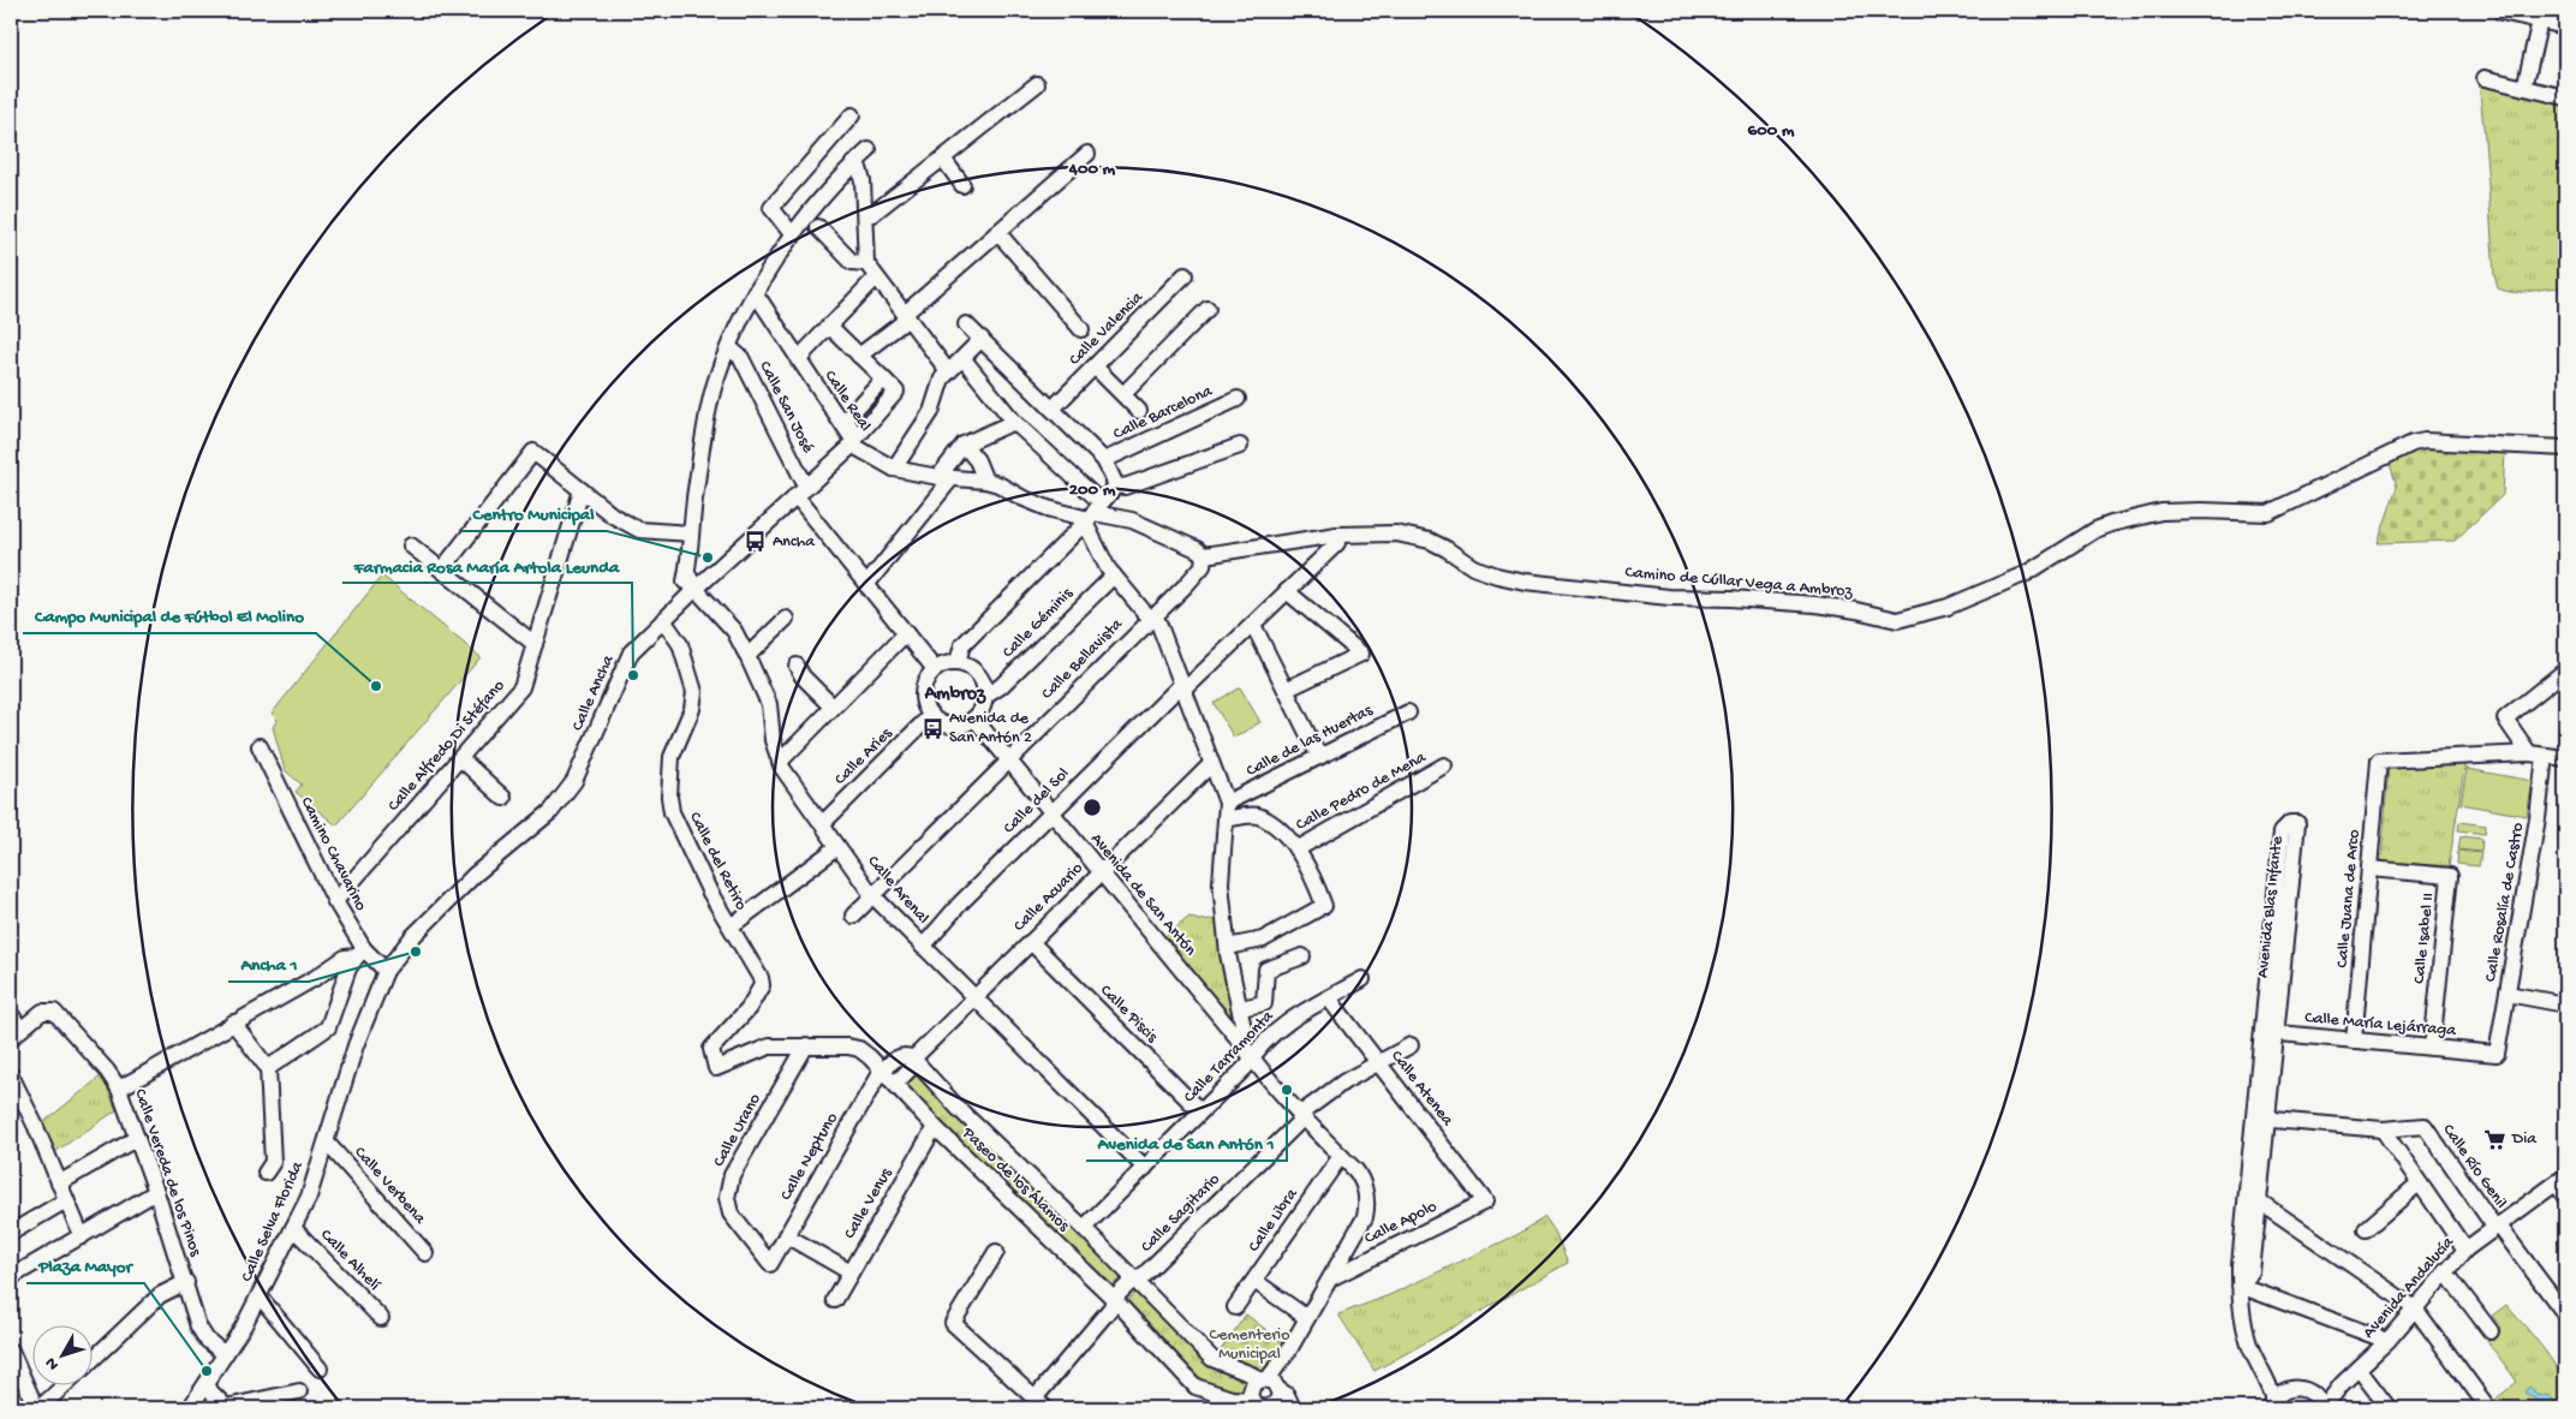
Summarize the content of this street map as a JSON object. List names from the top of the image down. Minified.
{"streets":{"street":["Calle Valencia","Calle Real","Calle San José","Calle Barcelona","Camino de Cúllar Vega a Ambroz","Calle Géminis","Calle Bellavista","Calle Ancha","Calle de las Huertas","Calle Alfredo Di Stéfano","Calle Aries","Calle Pedro de Mena","Calle del Sol","Camino Chavarino","Calle del Retiro","Calle Arenal","Avenida de San Antón","Calle Acuario","Calle Juana de Arco","Calle Rosalía de Castro","Avenida Blas Infante","Calle Isabel II","Calle Piscis","Calle María Lejárraga","Calle Tarramonta","Calle Atenea","Calle Urano","Calle Neptuno","Calle Río Genil","Calle Vereda de los Pinos","Paseo de los Álamos","Calle Verbena","Calle Venus","Calle Sagitario","Calle Libra","Calle Selva Florida","Calle Apolo","Calle Alhelí","Avenida Andalucía"]},"crossings":[["Calle Real","Camino de Cúllar Vega a Ambroz"],["Calle Real","Calle Bellavista"],["Calle Real","Calle Ancha"],["Calle San José","Calle Ancha"],["Camino de Cúllar Vega a Ambroz","Calle Bellavista"],["Camino de Cúllar Vega a Ambroz","Calle del Sol"],["Calle Géminis","Calle Aries"],["Calle Géminis","Avenida de San Antón"],["Calle Bellavista","Calle Arenal"],["Calle Bellavista","Avenida de San Antón"],["Calle Ancha","Camino Chavarino"],["Calle Ancha","Calle del Retiro"],["Calle Ancha","Calle Arenal"],["Calle Ancha","Calle Selva Florida"],["Calle Alfredo Di Stéfano","Camino Chavarino"],["Calle Aries","Calle Arenal"],["Calle Aries","Avenida de San Antón"],["Calle del Sol","Calle Arenal"],["Calle del Sol","Avenida de San Antón"],["Camino Chavarino","Calle Selva Florida"],["Calle del Retiro","Calle Urano"],["Calle Arenal","Calle Acuario"],["Calle Arenal","Calle Tarramonta"],["Avenida de San Antón","Calle Acuario"],["Avenida de San Antón","Calle Tarramonta"],["Avenida de San Antón","Paseo de los Álamos"],["Avenida de San Antón","Calle Sagitario"],["Avenida de San Antón","Calle Libra"],["Avenida de San Antón","Calle Apolo"],["Calle Acuario","Calle Piscis"],["Calle Acuario","Paseo de los Álamos"],["Calle Juana de Arco","Calle Rosalía de Castro"],["Calle Juana de Arco","Calle Isabel II"],["Calle Juana de Arco","Calle María Lejárraga"],["Calle Rosalía de Castro","Calle María Lejárraga"],["Avenida Blas Infante","Calle María Lejárraga"],["Avenida Blas Infante","Avenida Andalucía"],["Calle Isabel II","Calle María Lejárraga"],["Calle Piscis","Calle Tarramonta"],["Calle Tarramonta","Calle Atenea"],["Calle Tarramonta","Paseo de los Álamos"],["Calle Atenea","Calle Sagitario"],["Calle Atenea","Calle Apolo"],["Calle Urano","Calle Neptuno"],["Calle Neptuno","Paseo de los Álamos"],["Calle Río Genil","Avenida Andalucía"],["Calle Vereda de los Pinos","Calle Selva Florida"],["Paseo de los Álamos","Calle Venus"],["Paseo de los Álamos","Calle Sagitario"],["Calle Verbena","Calle Selva Florida"],["Calle Selva Florida","Calle Alhelí"]],"districts":["Ambroz"],"parks":["Cementerio Municipal"],"places":{"bus stop":["Ancha","Avenida de San Antón 2"],"other":["Centro Municipal","Farmacia Rosa María Artola Leunda","Campo Municipal de Fútbol El Molino","Ancha 1","Avenida de San Antón 1","Plaza Mayor"],"supermarket":["Dia"]},"north":"bottom left","rings":["600 m","400 m","200 m"]}
